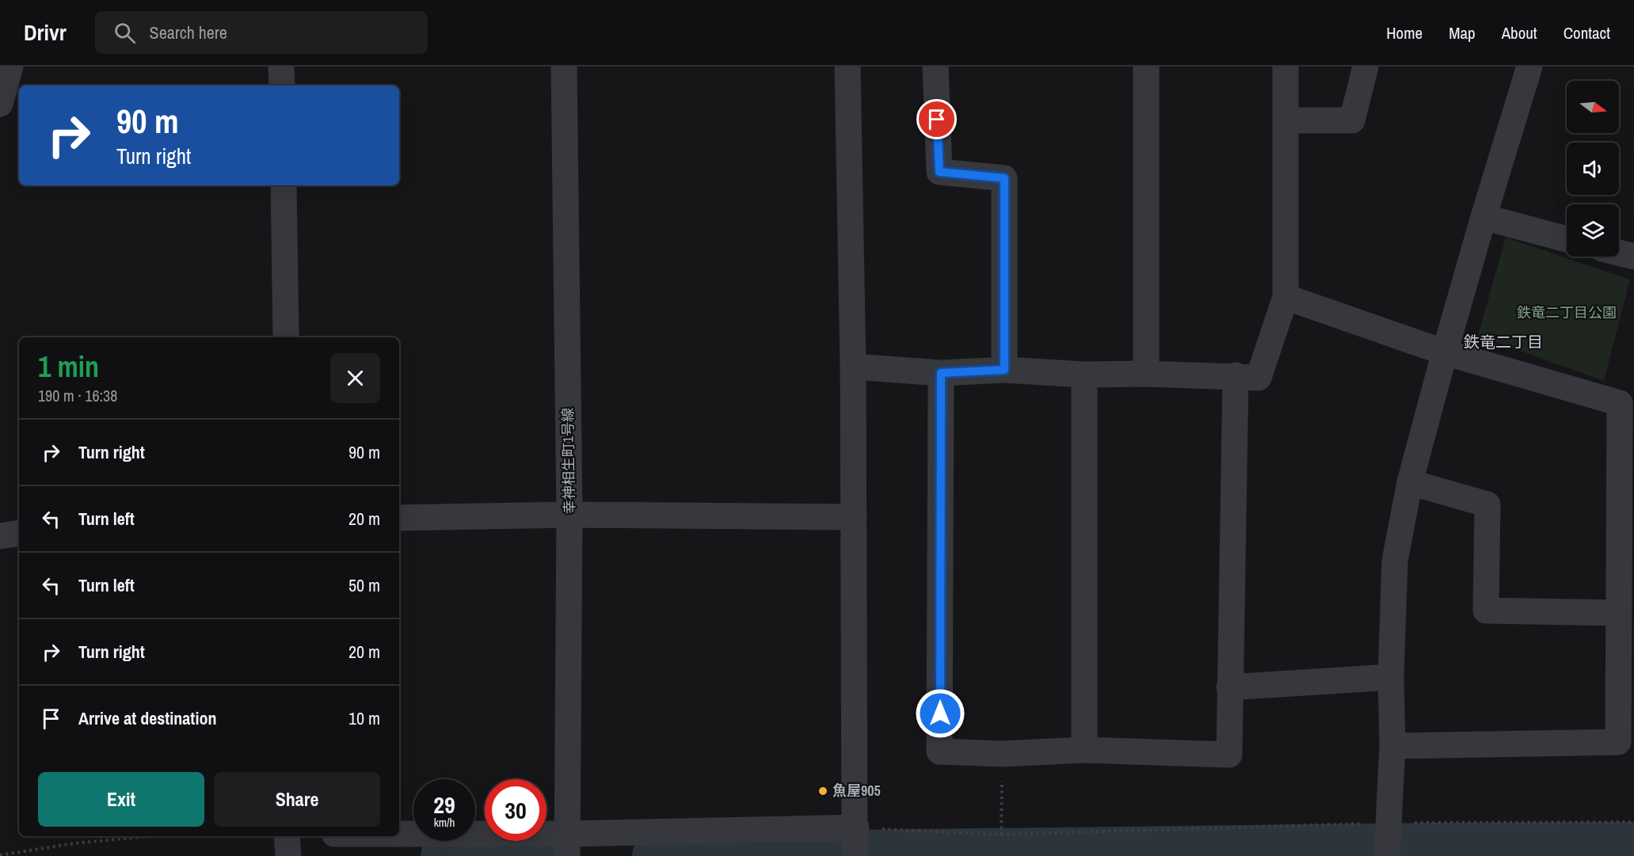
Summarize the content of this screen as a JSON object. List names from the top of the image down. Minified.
{"streets":{"street":["幸神相生町1号線"]},"districts":["鉄竜二丁目"],"parks":["鉄竜二丁目公園"],"places":["魚屋905"],"north":"right","page":{"header":"Drivr","search":"Search here","nav":["Home","Map","About","Contact"],"turn":["90 m","Turn right"],"heading":["1 min","190 m · 16:38"],"list":[{"name":"Turn right","value":"90 m"},{"name":"Turn left","value":"20 m"},{"name":"Turn left","value":"50 m"},{"name":"Turn right","value":"20 m"},{"name":"Arrive at destination","value":"10 m"}],"buttons":["Exit","Share"],"speed":"29 km/h","limit":"30"}}
